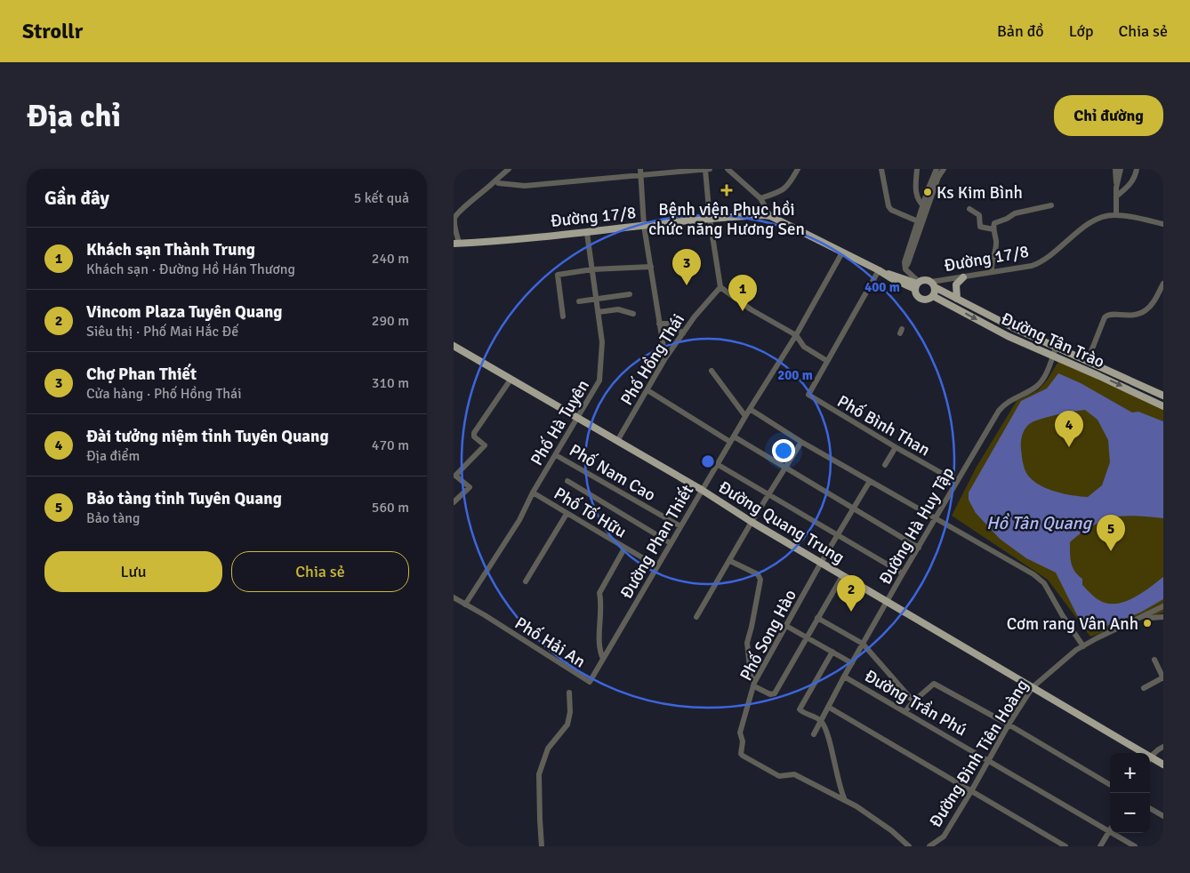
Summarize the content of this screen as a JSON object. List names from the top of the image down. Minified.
{"streets":{"main road":["Đường 17/8","Đường Tân Trào","Đường Quang Trung"],"street":["Phố Hồng Thái","Phố Hà Tuyên","Phố Bình Than","Phố Nam Cao","Phố Tố Hữu","Đường Hà Huy Tập","Đường Phan Thiết","Phố Song Hào","Phố Hải An","Đường Trần Phú","Đường Đinh Tiên Hoàng"]},"crossings":[["Đường 17/8","Đường Tân Trào"],["Đường 17/8","Phố Hà Tuyên"],["Đường 17/8","Phố Bình Than"],["Đường 17/8","Đường Phan Thiết"],["Đường Tân Trào","Đường Hà Huy Tập"],["Phố Hồng Thái","Đường Quang Trung"],["Phố Hà Tuyên","Phố Nam Cao"],["Phố Hà Tuyên","Phố Tố Hữu"],["Phố Hà Tuyên","Đường Quang Trung"],["Phố Hà Tuyên","Phố Hải An"],["Phố Bình Than","Đường Hà Huy Tập"],["Phố Nam Cao","Đường Phan Thiết"],["Phố Tố Hữu","Đường Phan Thiết"],["Đường Quang Trung","Đường Hà Huy Tập"],["Đường Quang Trung","Đường Phan Thiết"],["Đường Quang Trung","Phố Song Hào"],["Đường Quang Trung","Đường Đinh Tiên Hoàng"],["Đường Hà Huy Tập","Đường Trần Phú"],["Đường Phan Thiết","Phố Hải An"],["Đường Trần Phú","Đường Đinh Tiên Hoàng"]],"water":["Hồ Tân Quang"],"places":{"health":["Bệnh viện Phục hồi chức năng Hương Sen"],"other":["Ks Kim Bình","Cơm rang Vân Anh"]},"page":{"header":"Strollr","nav":["Bản đồ","Lớp","Chia sẻ"],"buttons":["Chỉ đường",["Lưu","Chia sẻ"]],"title":"Địa chỉ","heading":["Gần đây","5 kết quả"],"list":[{"mark":"1","name":"Khách sạn Thành Trung","note":"Khách sạn · Đường Hồ Hán Thương","value":"240 m"},{"mark":"2","name":"Vincom Plaza Tuyên Quang","note":"Siêu thị · Phố Mai Hắc Đế","value":"290 m"},{"mark":"3","name":"Chợ Phan Thiết","note":"Cửa hàng · Phố Hồng Thái","value":"310 m"},{"mark":"4","name":"Đài tưởng niệm tỉnh Tuyên Quang","note":"Địa điểm","value":"470 m"},{"mark":"5","name":"Bảo tàng tỉnh Tuyên Quang","note":"Bảo tàng","value":"560 m"}],"pins":["3","1","4","5","2"],"map_buttons":["+","−"]},"rings":["400 m","200 m"]}
